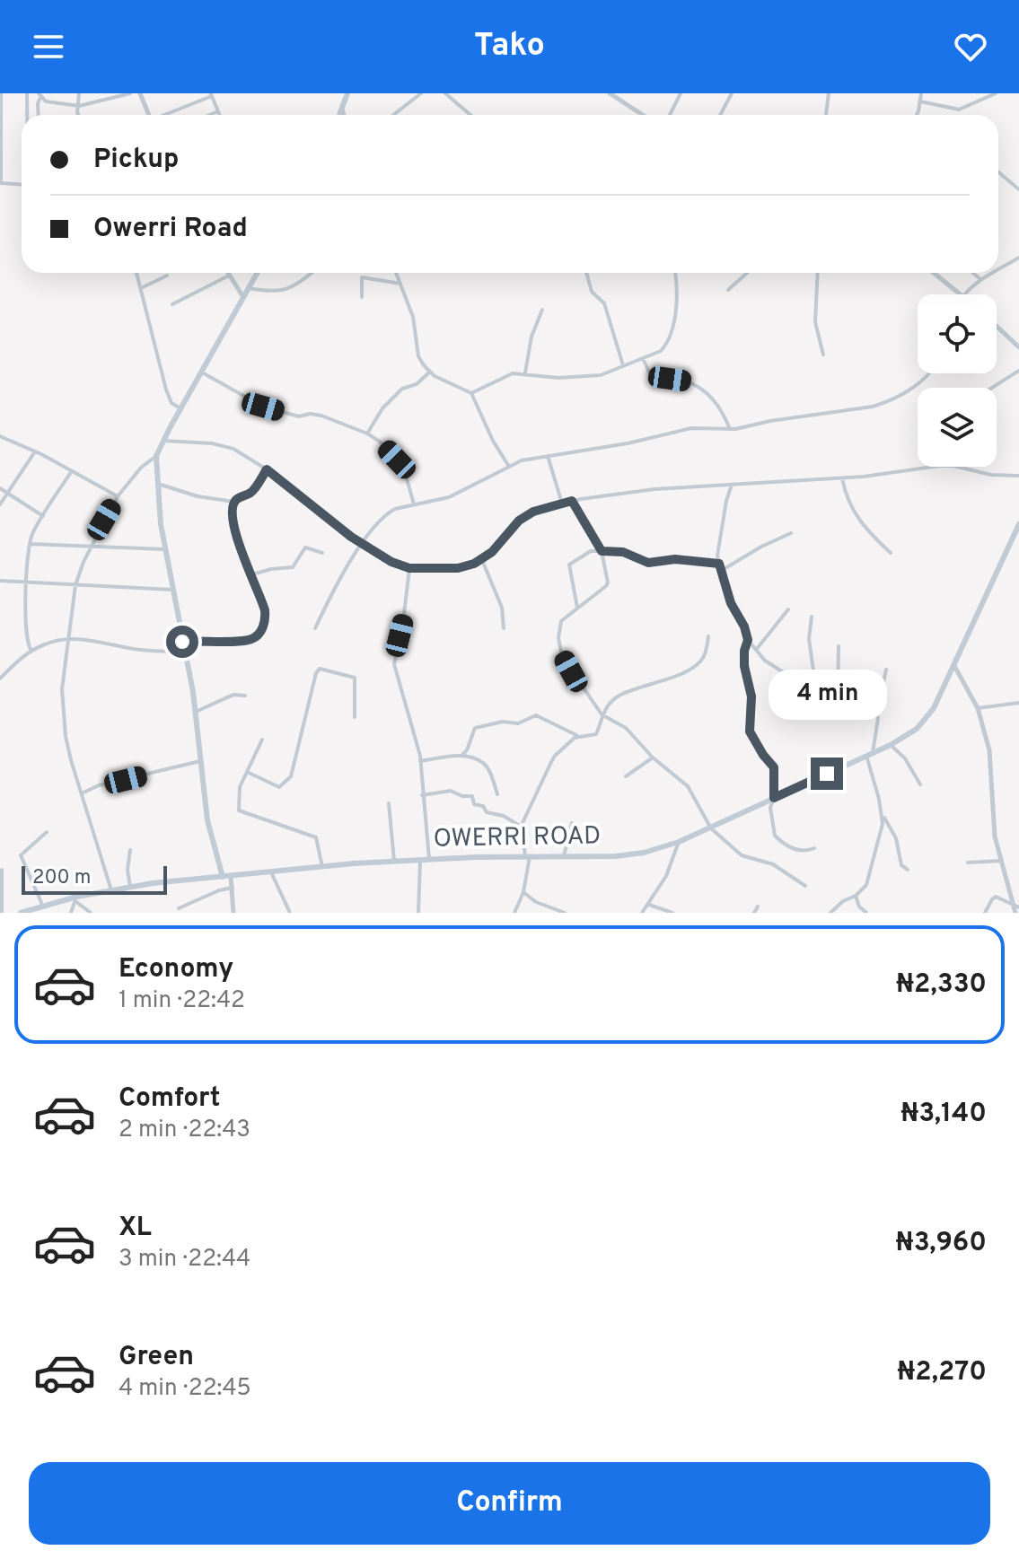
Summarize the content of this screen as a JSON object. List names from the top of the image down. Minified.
{"streets":{"main road":["OWERRI ROAD"]},"scale_bar":"200 m","page":{"header":"Tako","banner":["Pickup","Owerri Road"],"bubble":"4 min","scale":"200 m","list":[{"name":"Economy","note":"1 min · 22:42","value":"₦2,330"},{"name":"Comfort","note":"2 min · 22:43","value":"₦3,140"},{"name":"XL","note":"3 min · 22:44","value":"₦3,960"},{"name":"Green","note":"4 min · 22:45","value":"₦2,270"}],"buttons":"Confirm"}}
